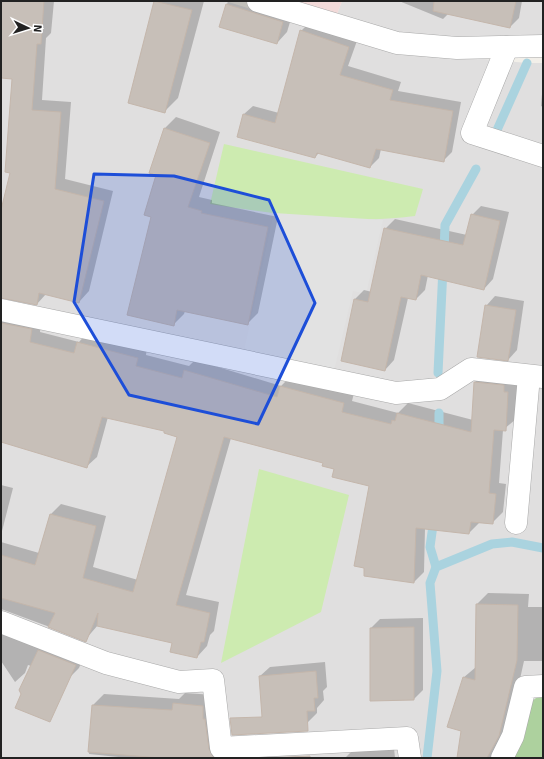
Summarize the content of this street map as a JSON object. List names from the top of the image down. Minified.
{"north":"right"}
